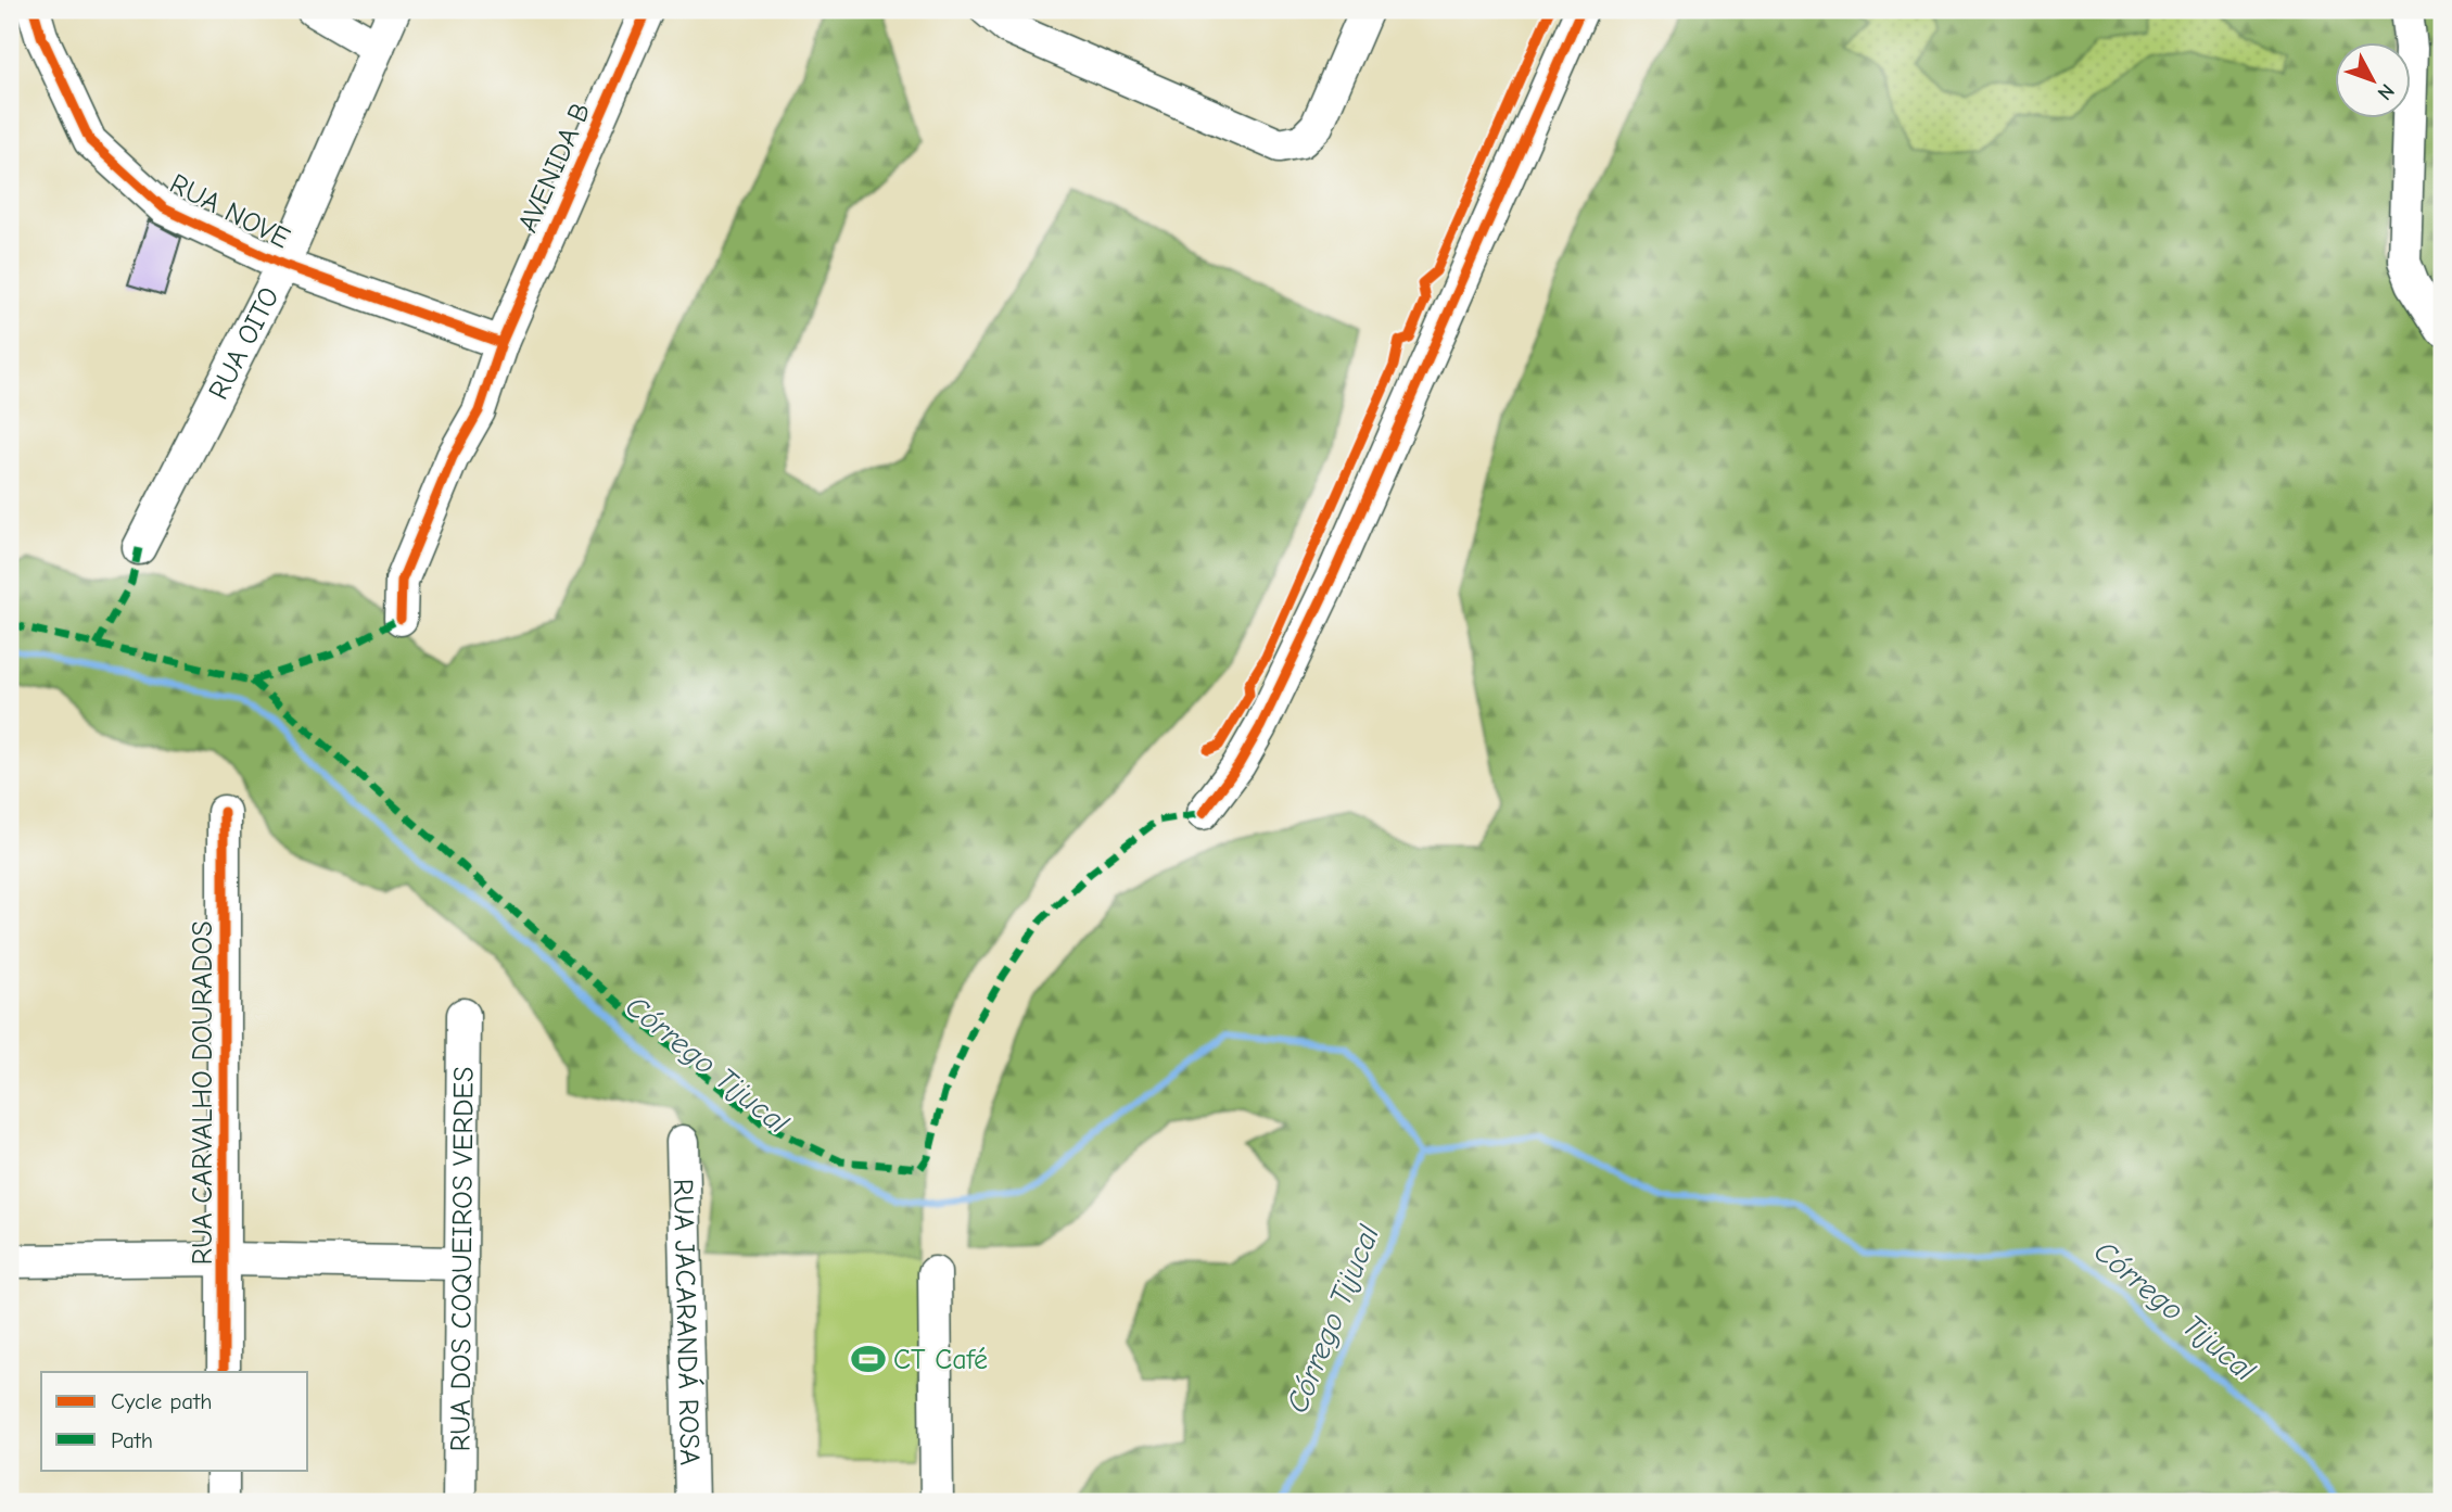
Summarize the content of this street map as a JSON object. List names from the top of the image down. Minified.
{"streets":{"street":["AVENIDA B","RUA NOVE","RUA OITO","RUA CARVALHO DOURADOS","RUA DOS COQUEIROS VERDES","RUA JACARANDÁ ROSA"]},"crossings":[["AVENIDA B","RUA NOVE"],["RUA NOVE","RUA OITO"]],"water":["Córrego Tijucal"],"places":{"sports":["CT Café"]},"legend":["Cycle path","Path"],"north":"bottom right"}
